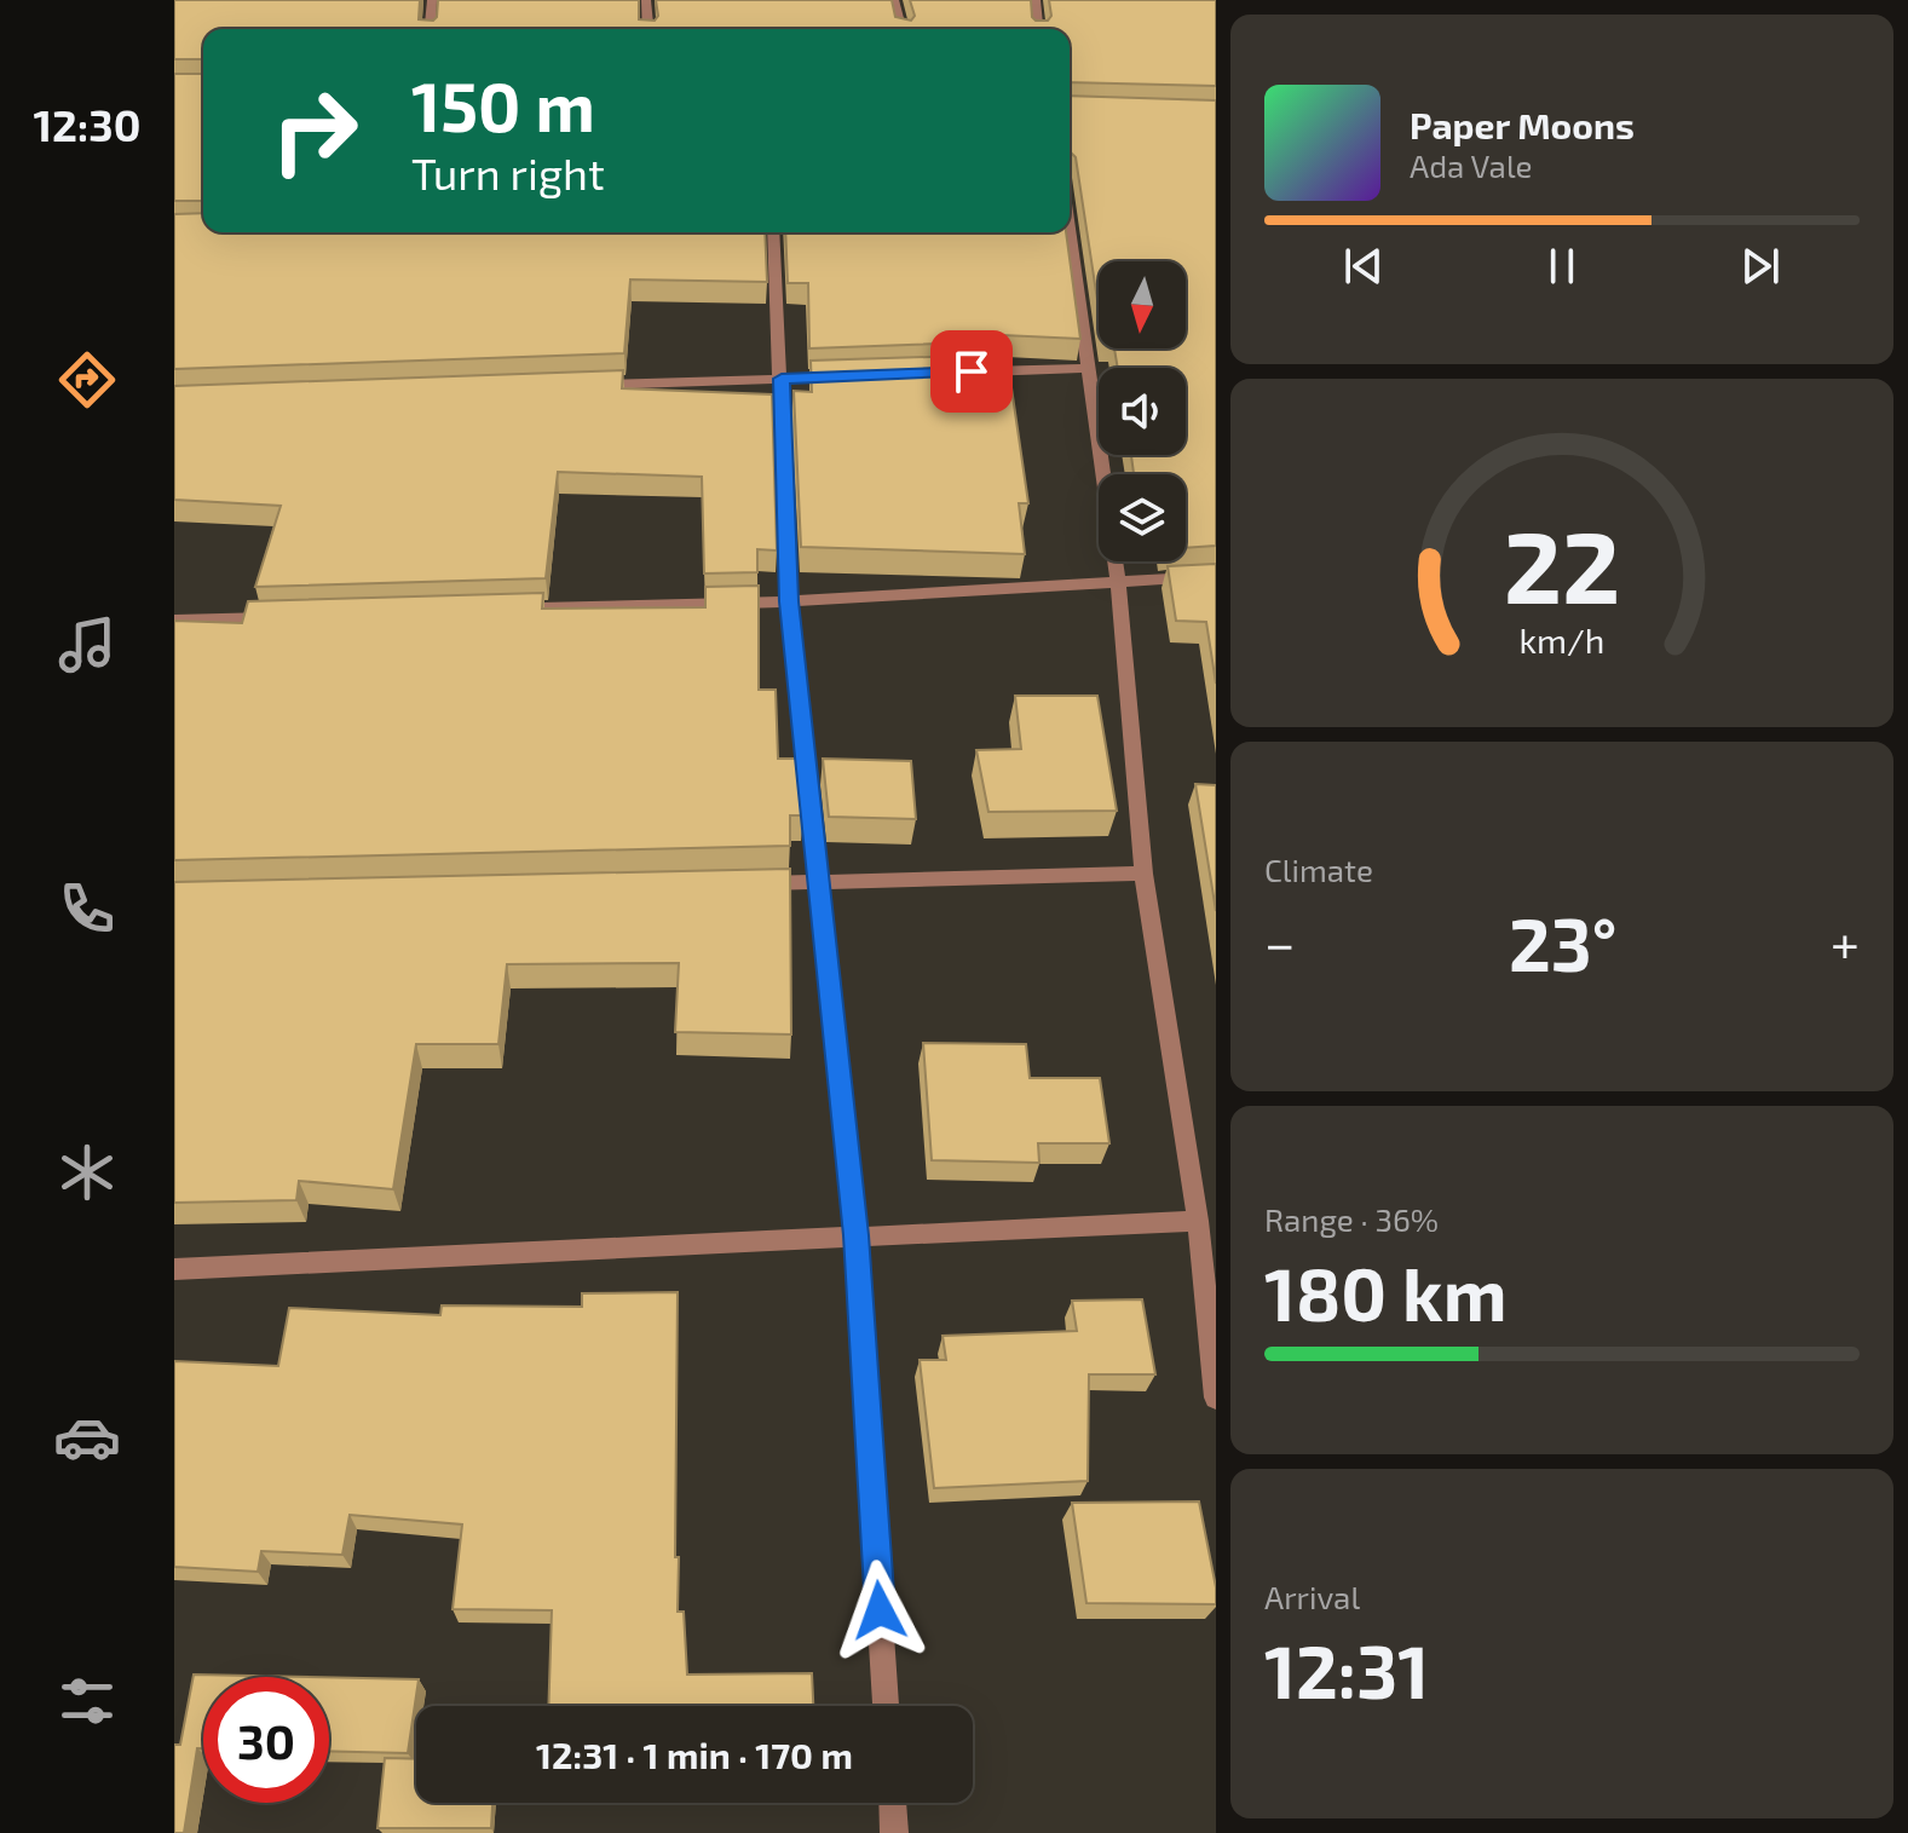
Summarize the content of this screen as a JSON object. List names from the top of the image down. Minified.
{"north":"bottom","page":{"tabs":"12:30","turn":["150 m","Turn right"],"song":["Paper Moons","Ada Vale"],"tile":["Climate",["Range · 36%","180 km"],["Arrival","12:31"]],"heat":["−","23°","+"],"limit":"30","trip":"12:31 · 1 min · 170 m","gauge":["22","km/h"]}}
